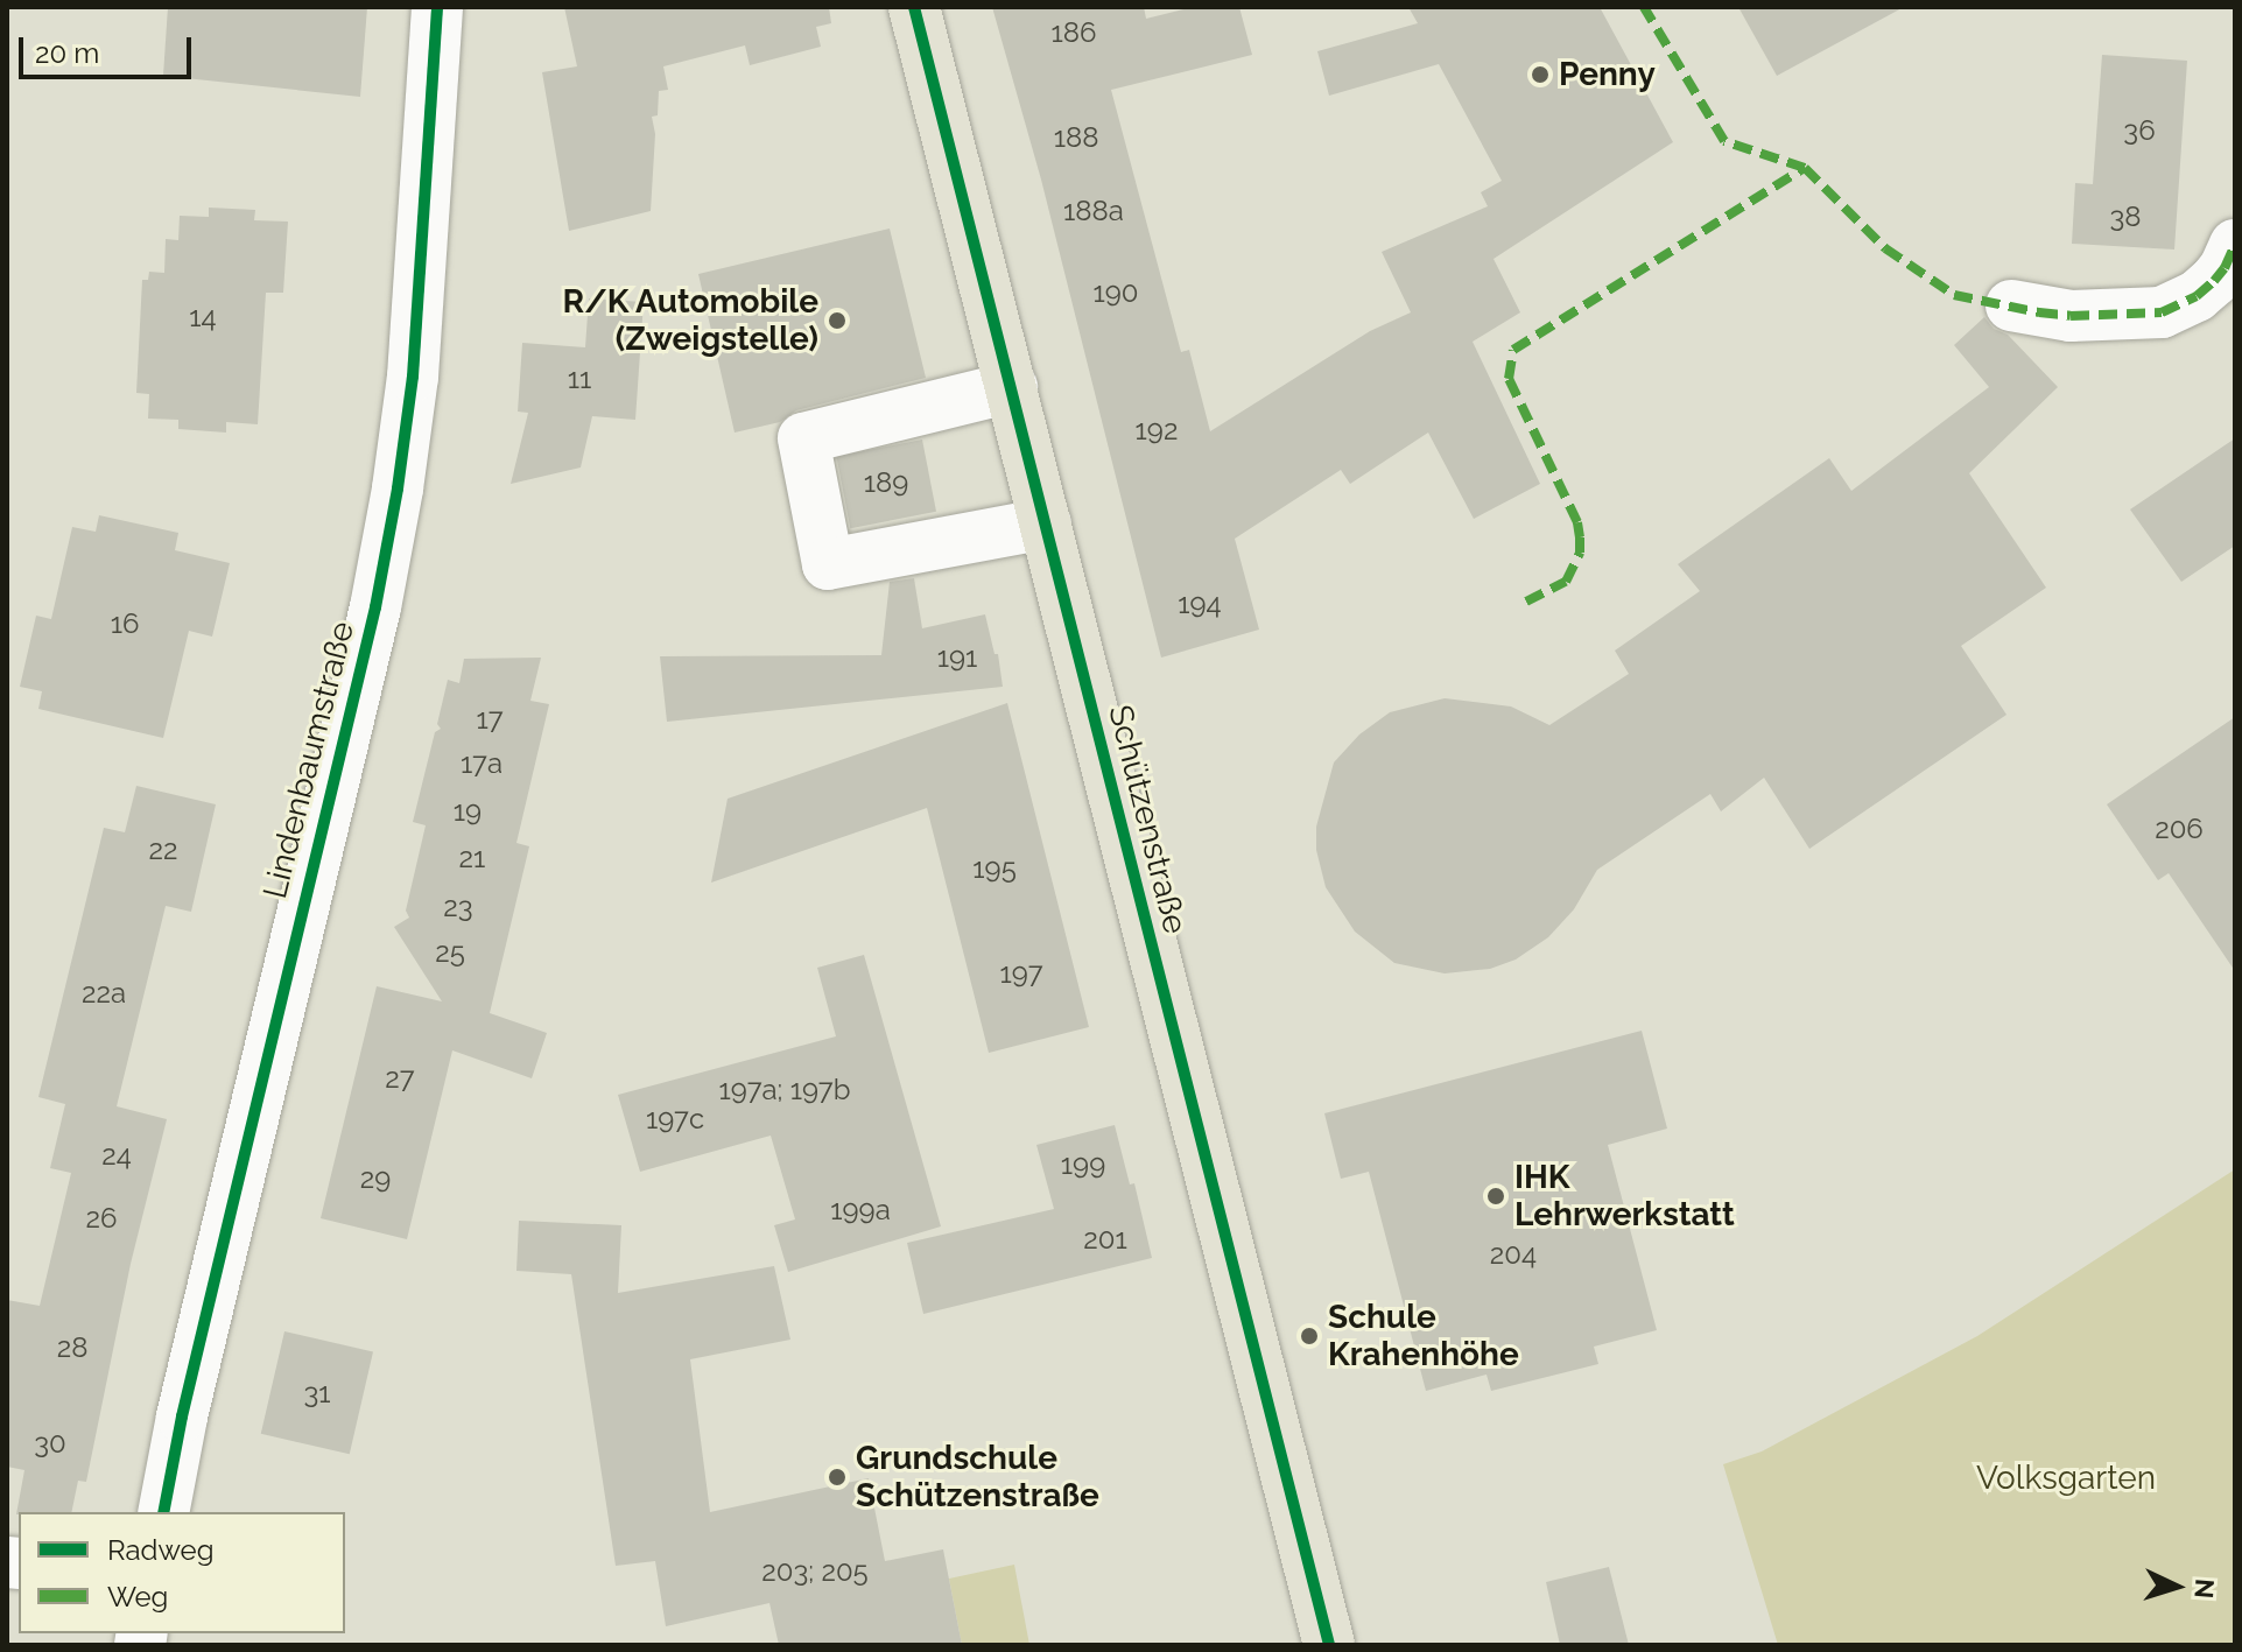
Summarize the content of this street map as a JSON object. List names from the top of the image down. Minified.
{"streets":{"main road":["Schützenstraße"],"street":["Lindenbaumstraße"]},"parks":["Volksgarten"],"places":["Penny","R/K Automobile (Zweigstelle)","IHK Lehrwerkstatt","Schule Krahenhöhe","Grundschule Schützenstraße"],"house_numbers":["186","36","188","188a","38","190","14","11","192","189","194","16","191","17","17a","19","206","22","21","195","23","25","197","22a","27","197a; 197b","197c","24","199","29","199a","26","201","204","28","31","30","203; 205"],"legend":["Radweg","Weg"],"scale_bar":"20 m","north":"right"}
